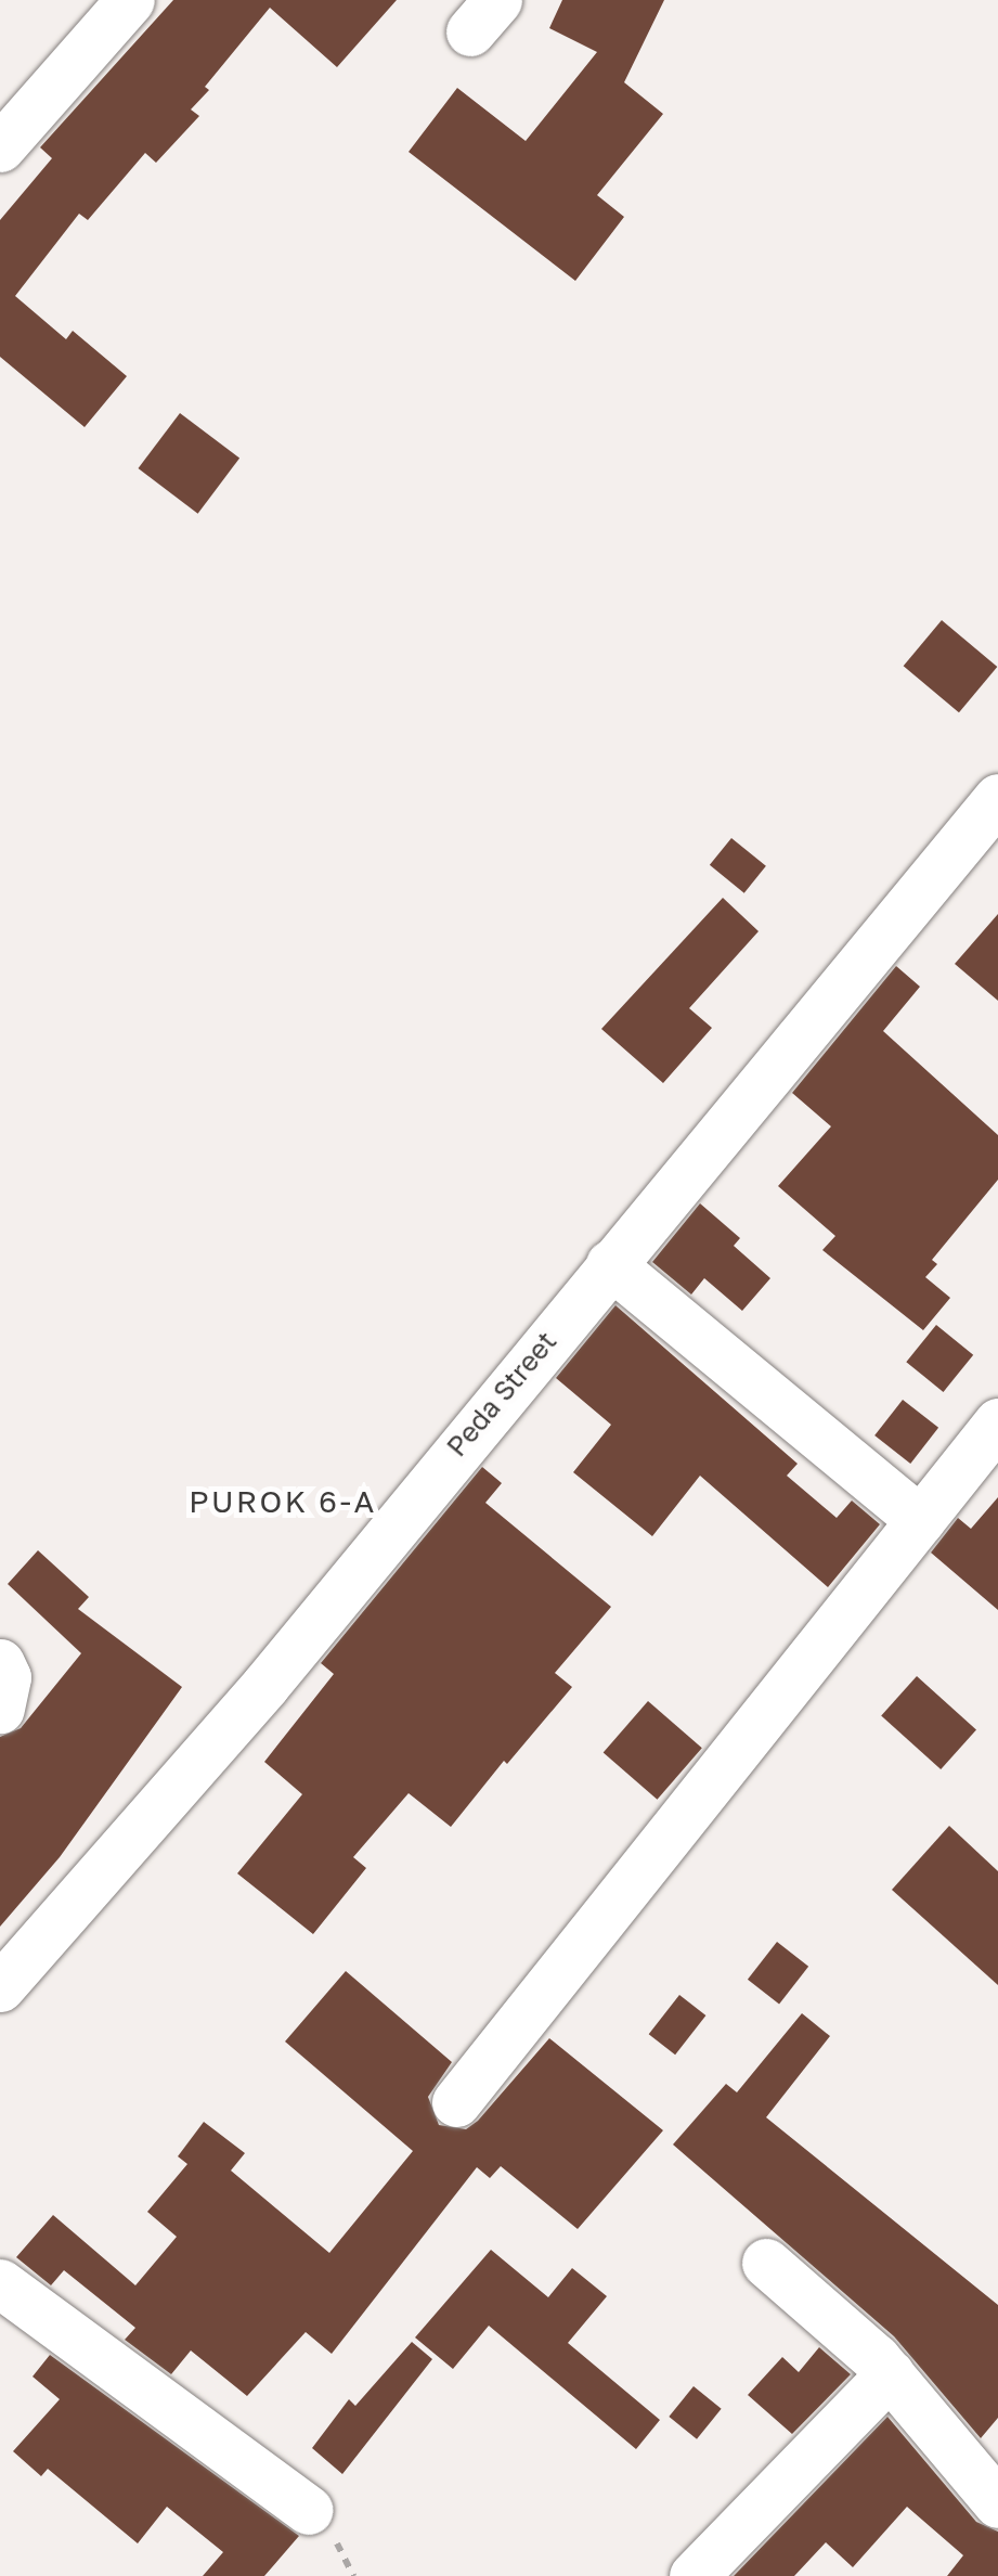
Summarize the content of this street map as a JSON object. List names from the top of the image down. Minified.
{"streets":{"street":["Peda Street"]},"districts":["PUROK 6-A"]}
